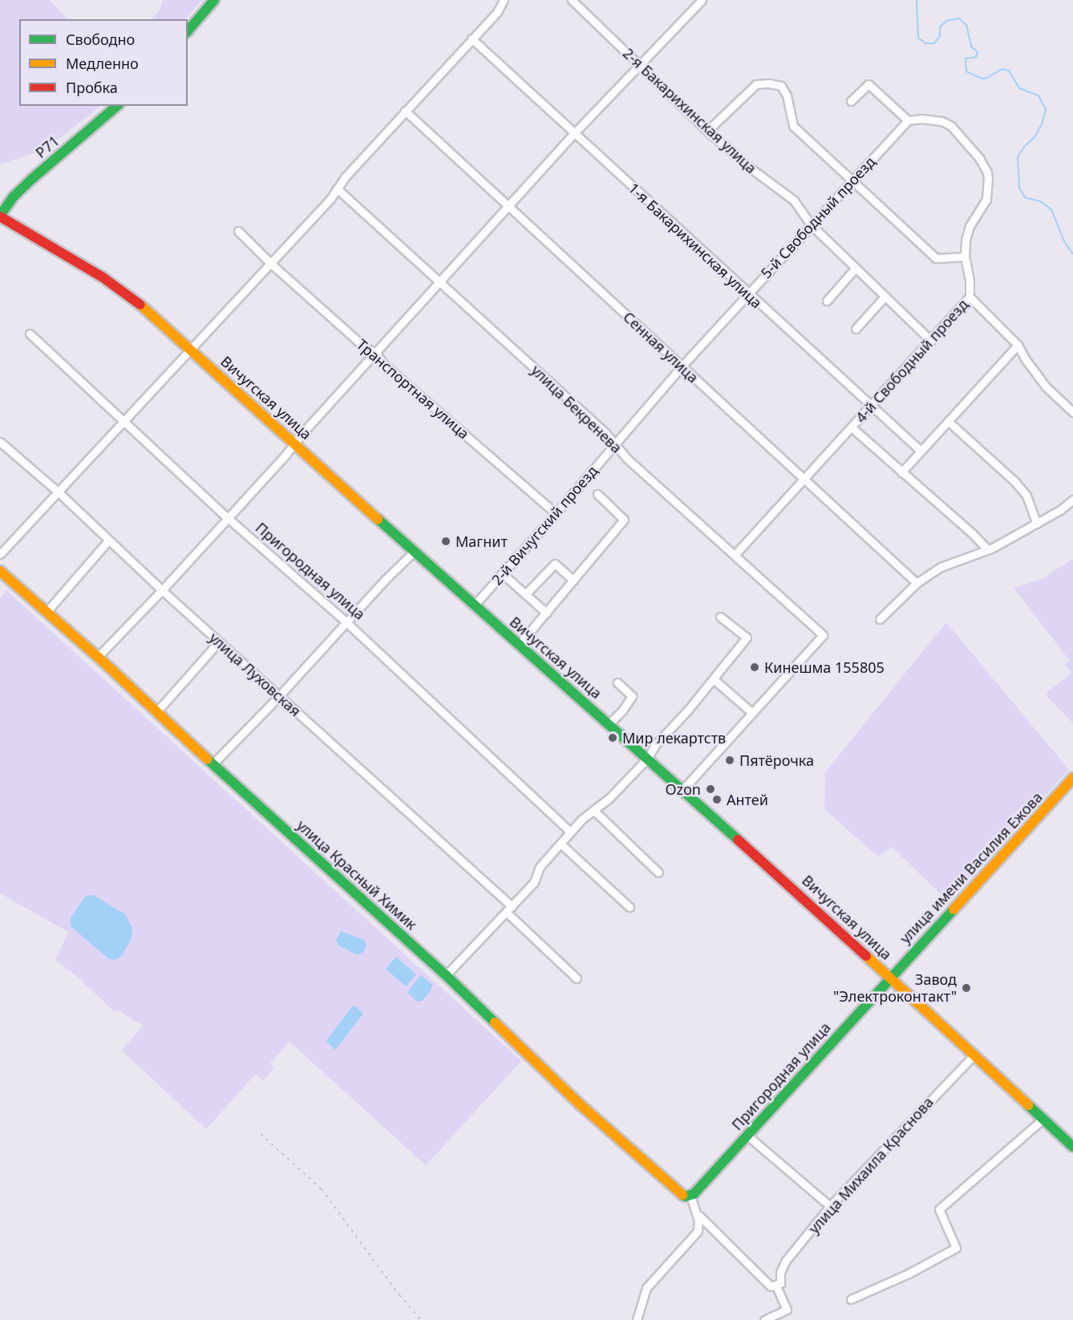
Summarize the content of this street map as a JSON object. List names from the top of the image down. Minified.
{"streets":{"main road":["Р71","Вичугская улица","Пригородная улица","улица имени Василия Ежова","улица Красный Химик"],"street":["2-я Бакарихинская улица","5-й Свободный проезд","1-я Бакарихинская улица","Сенная улица","4-й Свободный проезд","Транспортная улица","улица Бекренева","2-й Вичугский проезд","улица Луховская","улица Михаила Краснова"]},"crossings":[["2-я Бакарихинская улица","5-й Свободный проезд"],["2-я Бакарихинская улица","4-й Свободный проезд"],["Р71","Вичугская улица"],["5-й Свободный проезд","1-я Бакарихинская улица"],["5-й Свободный проезд","Сенная улица"],["5-й Свободный проезд","4-й Свободный проезд"],["5-й Свободный проезд","улица Бекренева"],["5-й Свободный проезд","2-й Вичугский проезд"],["1-я Бакарихинская улица","4-й Свободный проезд"],["Сенная улица","4-й Свободный проезд"],["4-й Свободный проезд","улица Бекренева"],["Транспортная улица","2-й Вичугский проезд"],["Вичугская улица","2-й Вичугский проезд"],["Вичугская улица","Пригородная улица"],["Вичугская улица","улица имени Василия Ежова"],["Вичугская улица","улица Михаила Краснова"],["улица Бекренева","2-й Вичугский проезд"],["Пригородная улица","улица имени Василия Ежова"],["Пригородная улица","улица Красный Химик"]],"places":["Магнит","Кинешма 155805","Мир лекартств","Пятёрочка","Ozon","Антей","Завод \"Электроконтакт\""],"legend":["Свободно","Медленно","Пробка"]}
